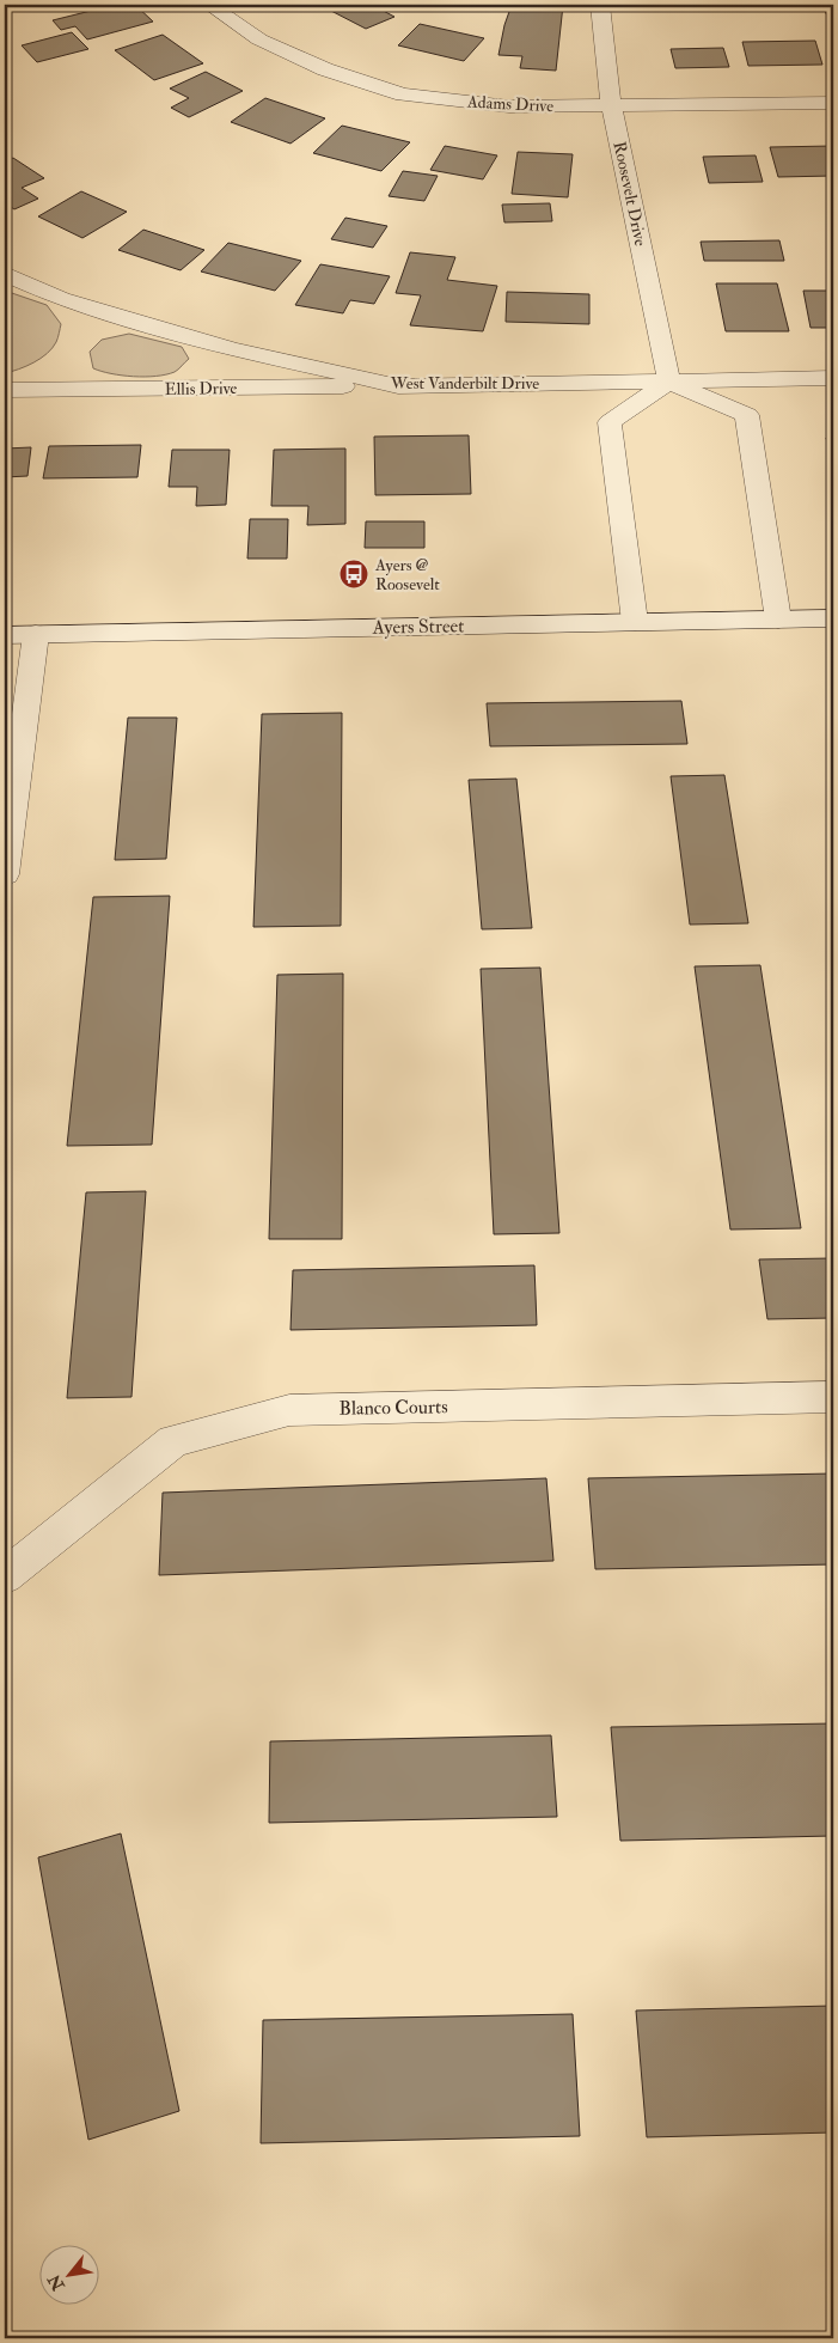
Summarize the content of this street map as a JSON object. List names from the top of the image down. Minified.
{"streets":{"street":["Adams Drive","Roosevelt Drive","West Vanderbilt Drive","Ellis Drive","Ayers Street","Blanco Courts"]},"crossings":[["Adams Drive","Roosevelt Drive"],["Roosevelt Drive","West Vanderbilt Drive"],["West Vanderbilt Drive","Ellis Drive"]],"places":{"bus stop":["Ayers @ Roosevelt"]},"north":"bottom left"}
